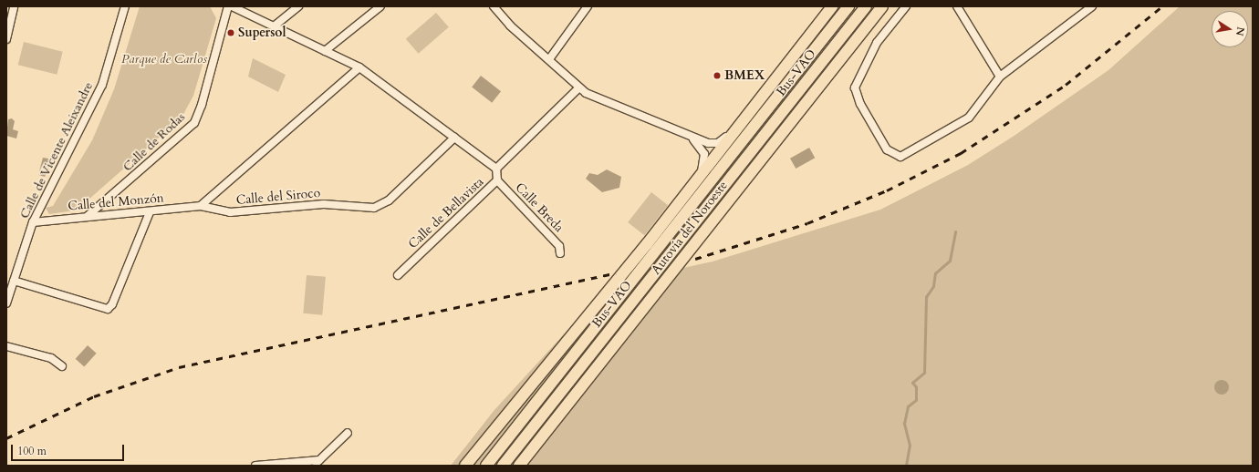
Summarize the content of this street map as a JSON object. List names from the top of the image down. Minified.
{"streets":{"highway":["Bus-VAO","Autovía del Noroeste"],"street":["Calle de Rodas","Calle de Vicente Aleixandre","Calle del Siroco","Calle del Monzón","Calle Breda","Calle de Bellavista"]},"crossings":[["Calle de Rodas","Calle del Monzón"],["Calle de Vicente Aleixandre","Calle del Monzón"],["Calle del Siroco","Calle del Monzón"],["Calle Breda","Calle de Bellavista"]],"parks":["Parque de Carlos"],"places":["Supersol","BMEX"],"scale_bar":"100 m","north":"right"}
